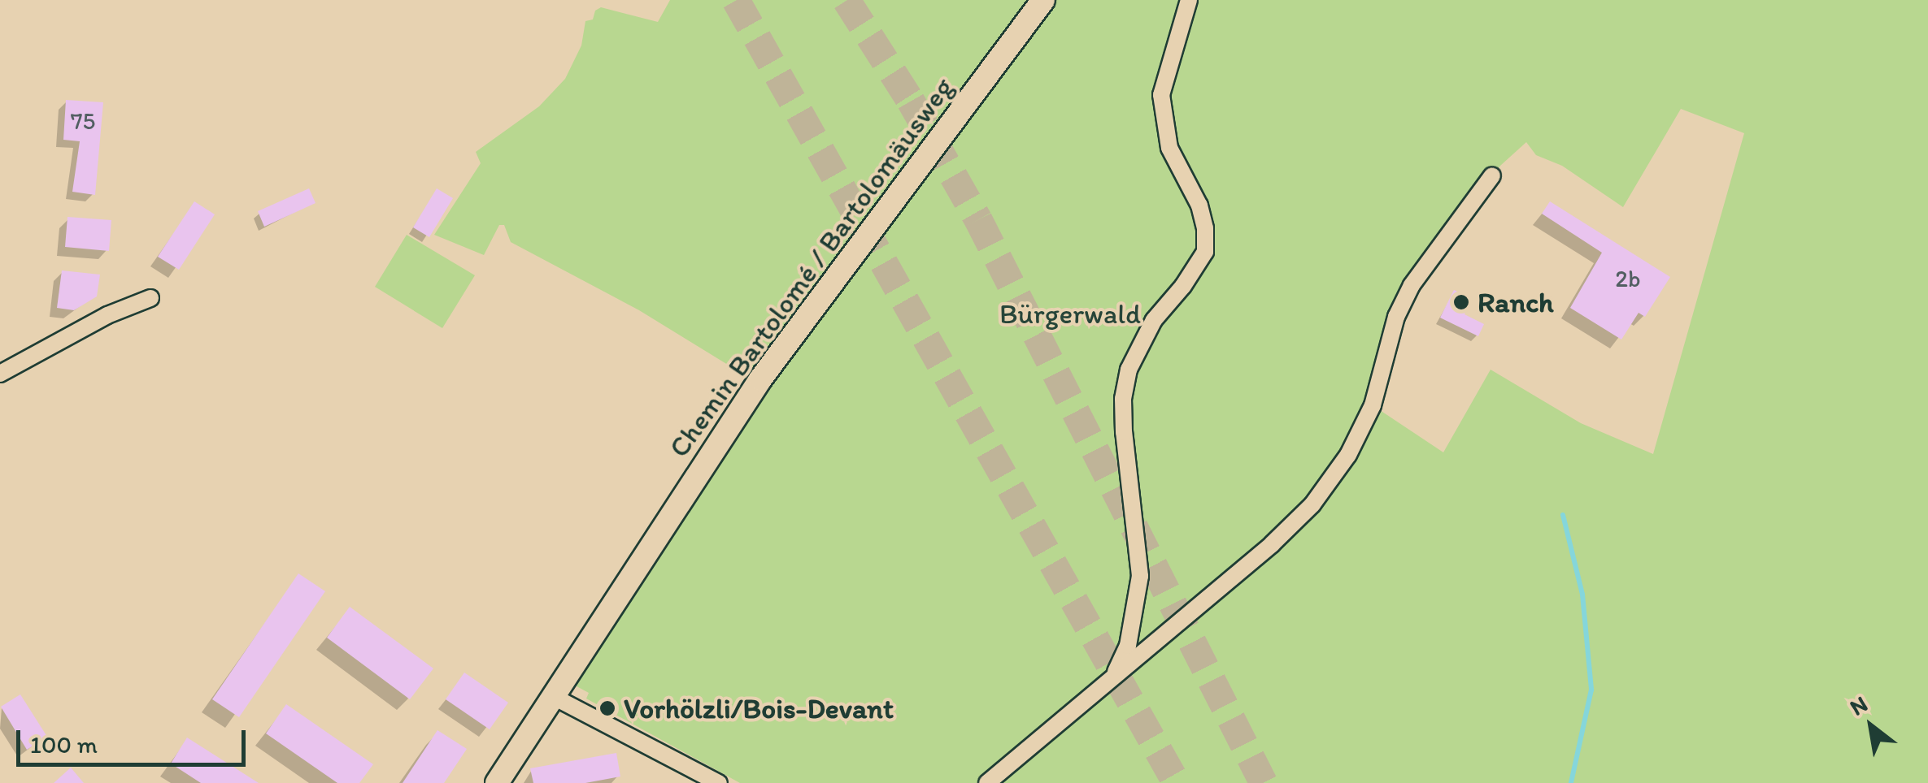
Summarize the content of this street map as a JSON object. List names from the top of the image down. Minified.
{"streets":{"street":["Chemin Bartolomé / Bartolomäusweg"]},"parks":["Bürgerwald"],"places":["Ranch","Vorhölzli/Bois-Devant"],"house_numbers":["75","2b"],"scale_bar":"100 m","north":"top left"}
